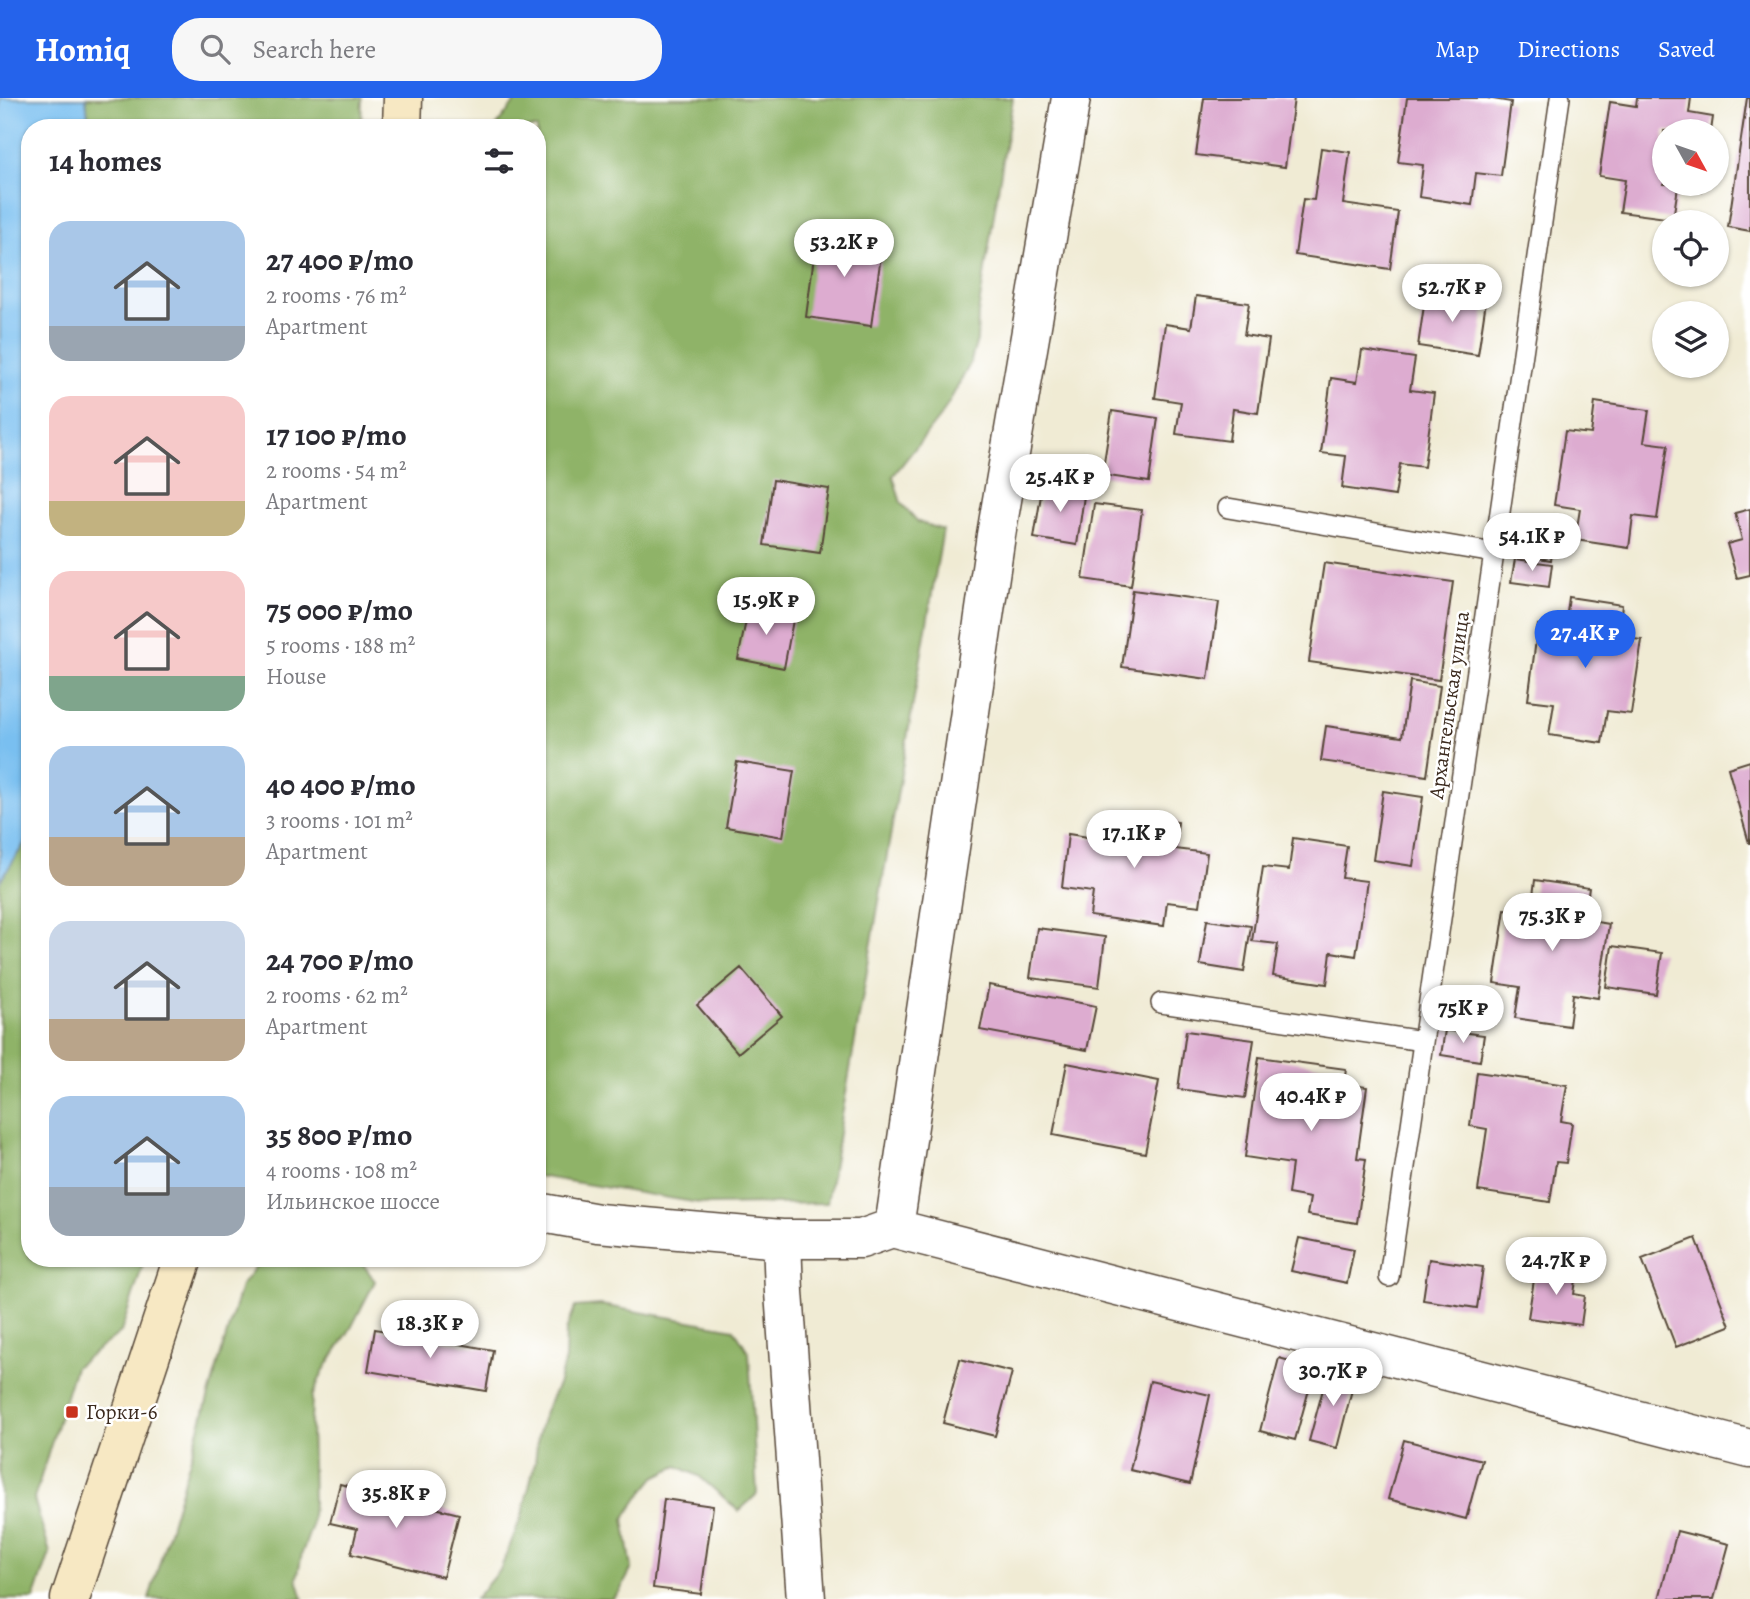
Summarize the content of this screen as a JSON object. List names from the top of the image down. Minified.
{"streets":{"lane":["Архангельская улица"]},"places":{"transit":["Горки-6"]},"north":"bottom right","page":{"header":"Homiq","search":"Search here","nav":["Map","Directions","Saved"],"heading":"14 homes","list":[{"name":"27 400 ₽/mo","note":"2 rooms · 76 m² · Apartment"},{"name":"17 100 ₽/mo","note":"2 rooms · 54 m² · Apartment"},{"name":"75 000 ₽/mo","note":"5 rooms · 188 m² · House"},{"name":"40 400 ₽/mo","note":"3 rooms · 101 m² · Apartment"},{"name":"24 700 ₽/mo","note":"2 rooms · 62 m² · Apartment"},{"name":"35 800 ₽/mo","note":"4 rooms · 108 m² · Ильинское шоссе"}],"price":["53.2K ₽","52.7K ₽","25.4K ₽","54.1K ₽","15.9K ₽","27.4K ₽","17.1K ₽","75.3K ₽","75K ₽","40.4K ₽","24.7K ₽","18.3K ₽","30.7K ₽","35.8K ₽"]}}
